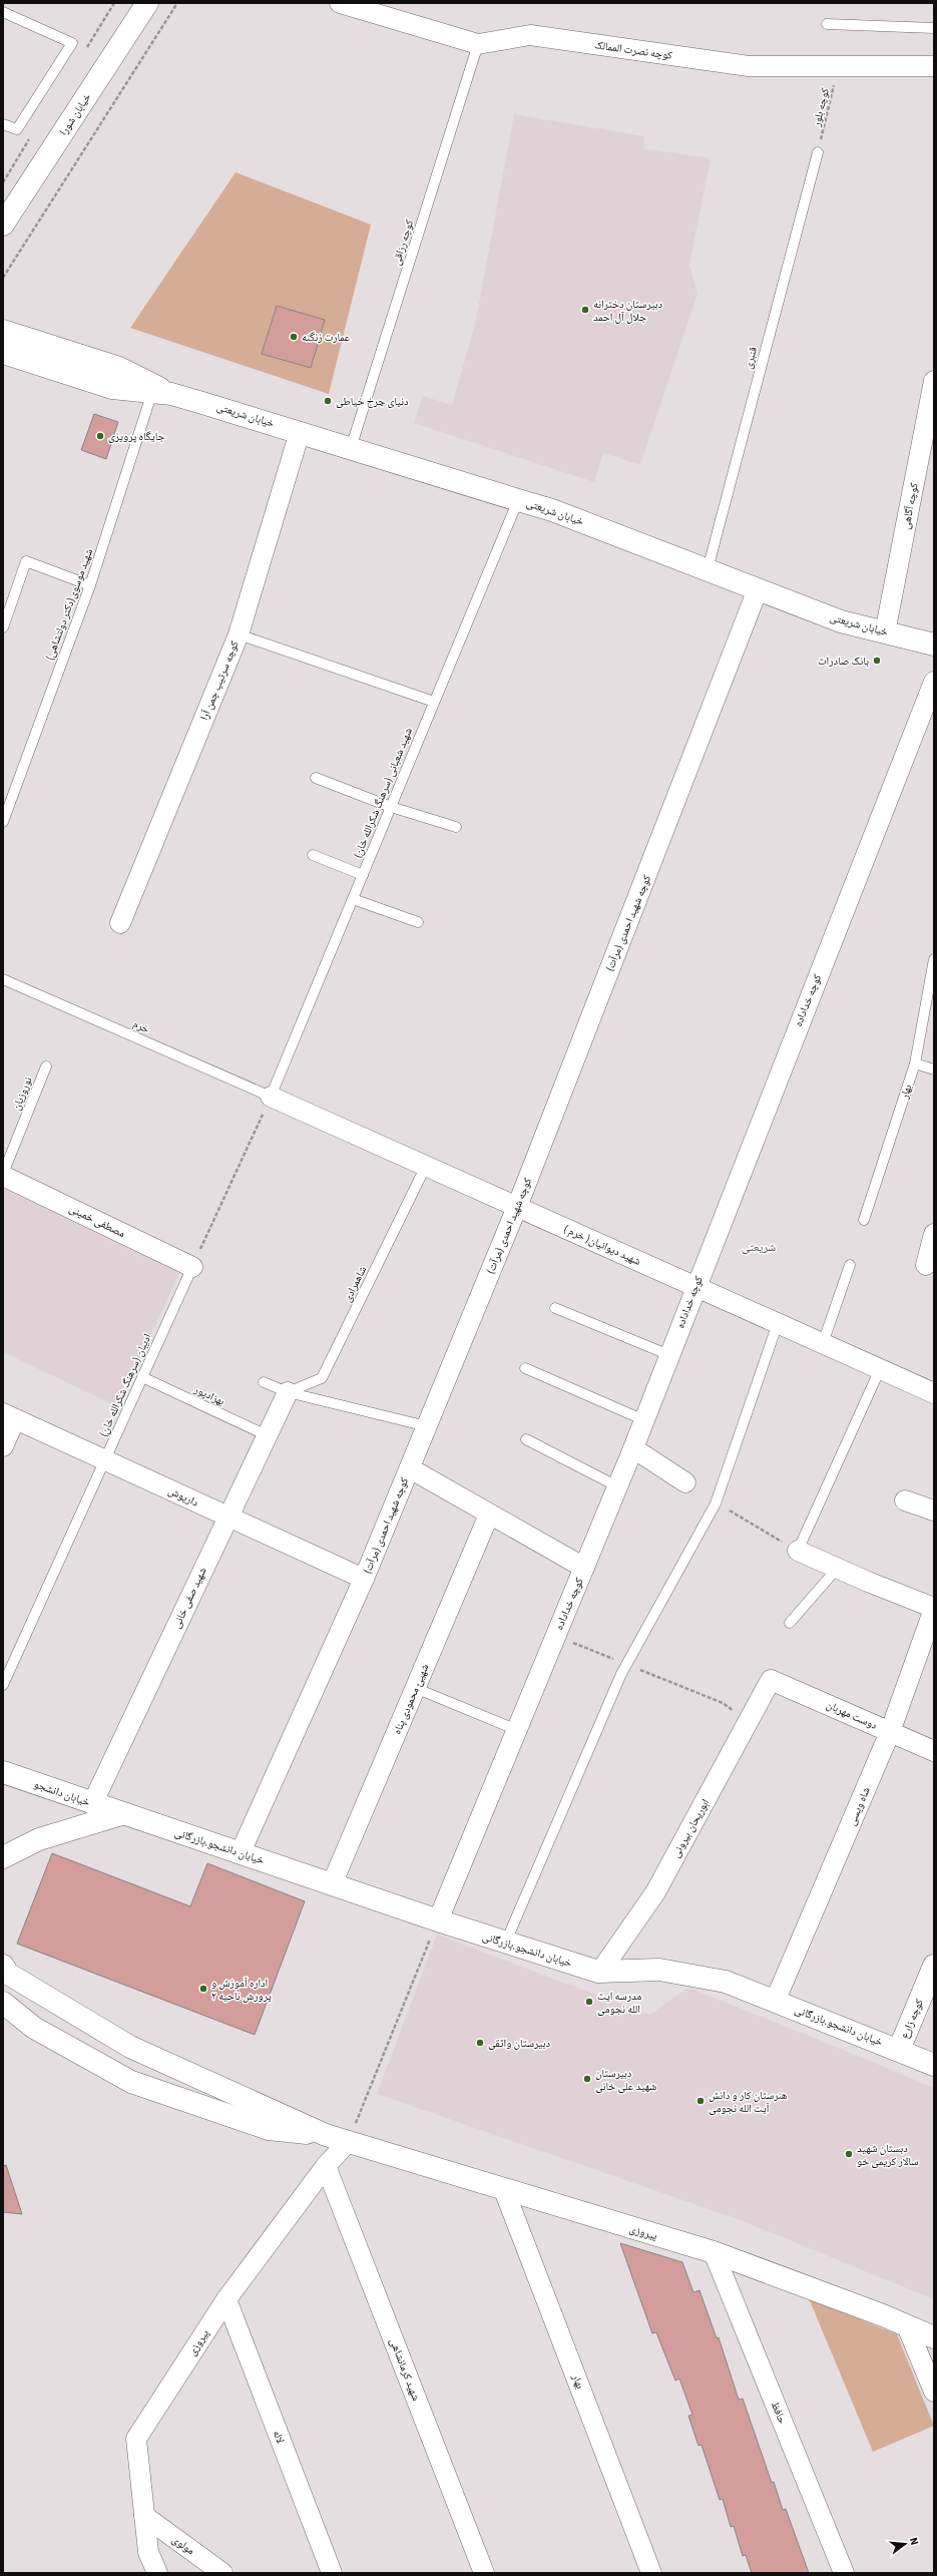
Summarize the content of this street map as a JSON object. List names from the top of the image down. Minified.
{"streets":{"main road":["خیابان شورا","خیابان شریعتی","خیابان دانشجو","خیابان دانشجو.بازرگانی","کوچه زارع","پیروزی"],"street":["کوچه نصرت الممالک","کوچه آگاهی","کوچه سرتیپ چمن آرا","کوچه شهید احمدی (مرآت)","کوچه خداداده","بهار","مصطفی خمینی","شهید دیوانیان( خرم )","داریوش","شهید صفی خانی","شهیئ محمودی پناه","دوست مهربان","شاه ویسی","ابوریحان بیرونی","شهید کرمانشاهی","حافظ","لاله","مولوی"],"lane":["کوچه رزاقی","قنبری","شهید موسوی(دکتر دولتشاهی)","شهید شعبانی (سرهنگ شکرالله خان)","خرم","نوروزیان","شاهمرادی","ادیبان (سرهنگ شکرالله خان)","بهزادپور"],"path":["کوچه بلور"]},"crossings":[["کوچه نصرت الممالک","کوچه بلور"],["کوچه نصرت الممالک","کوچه رزاقی"],["کوچه بلور","قنبری"],["کوچه رزاقی","خیابان شریعتی"],["قنبری","خیابان شریعتی"],["خیابان شریعتی","کوچه آگاهی"],["خیابان شریعتی","شهید موسوی(دکتر دولتشاهی)"],["خیابان شریعتی","کوچه سرتیپ چمن آرا"],["خیابان شریعتی","شهید شعبانی (سرهنگ شکرالله خان)"],["خیابان شریعتی","کوچه شهید احمدی (مرآت)"],["شهید شعبانی (سرهنگ شکرالله خان)","خرم"],["شهید شعبانی (سرهنگ شکرالله خان)","شهید دیوانیان( خرم )"],["کوچه شهید احمدی (مرآت)","شهید دیوانیان( خرم )"],["کوچه شهید احمدی (مرآت)","داریوش"],["کوچه شهید احمدی (مرآت)","خیابان دانشجو.بازرگانی"],["کوچه خداداده","شهید دیوانیان( خرم )"],["کوچه خداداده","خیابان دانشجو.بازرگانی"],["خرم","شهید دیوانیان( خرم )"],["بهار","پیروزی"],["نوروزیان","مصطفی خمینی"],["مصطفی خمینی","ادیبان (سرهنگ شکرالله خان)"],["شهید دیوانیان( خرم )","شاهمرادی"],["شاهمرادی","شهید صفی خانی"],["ادیبان (سرهنگ شکرالله خان)","بهزادپور"],["ادیبان (سرهنگ شکرالله خان)","داریوش"],["بهزادپور","شهید صفی خانی"],["داریوش","شهید صفی خانی"],["شهید صفی خانی","خیابان دانشجو"],["شهیئ محمودی پناه","خیابان دانشجو.بازرگانی"],["دوست مهربان","شاه ویسی"],["دوست مهربان","ابوریحان بیرونی"],["خیابان دانشجو","خیابان دانشجو.بازرگانی"],["شاه ویسی","خیابان دانشجو.بازرگانی"],["ابوریحان بیرونی","خیابان دانشجو.بازرگانی"],["خیابان دانشجو.بازرگانی","کوچه زارع"],["پیروزی","شهید کرمانشاهی"],["پیروزی","حافظ"],["پیروزی","لاله"],["پیروزی","مولوی"]],"districts":["شریعتی"],"places":["دبیرستان دخترانه جلال آل احمد","عمارت زنگنه","دنیای چرخ خیاطی","جایگاه پرویزی","بانک صادرات","اداره آموزش و پرورش ناحیه ۲","مدرسه ایت الله نجومی","دبیرستان واثقی","دبیرستان شهید علی خانی","هنرستان کار و دانش آیت الله نجومی","دبستان شهید سالار کریمی خو"],"north":"right"}
